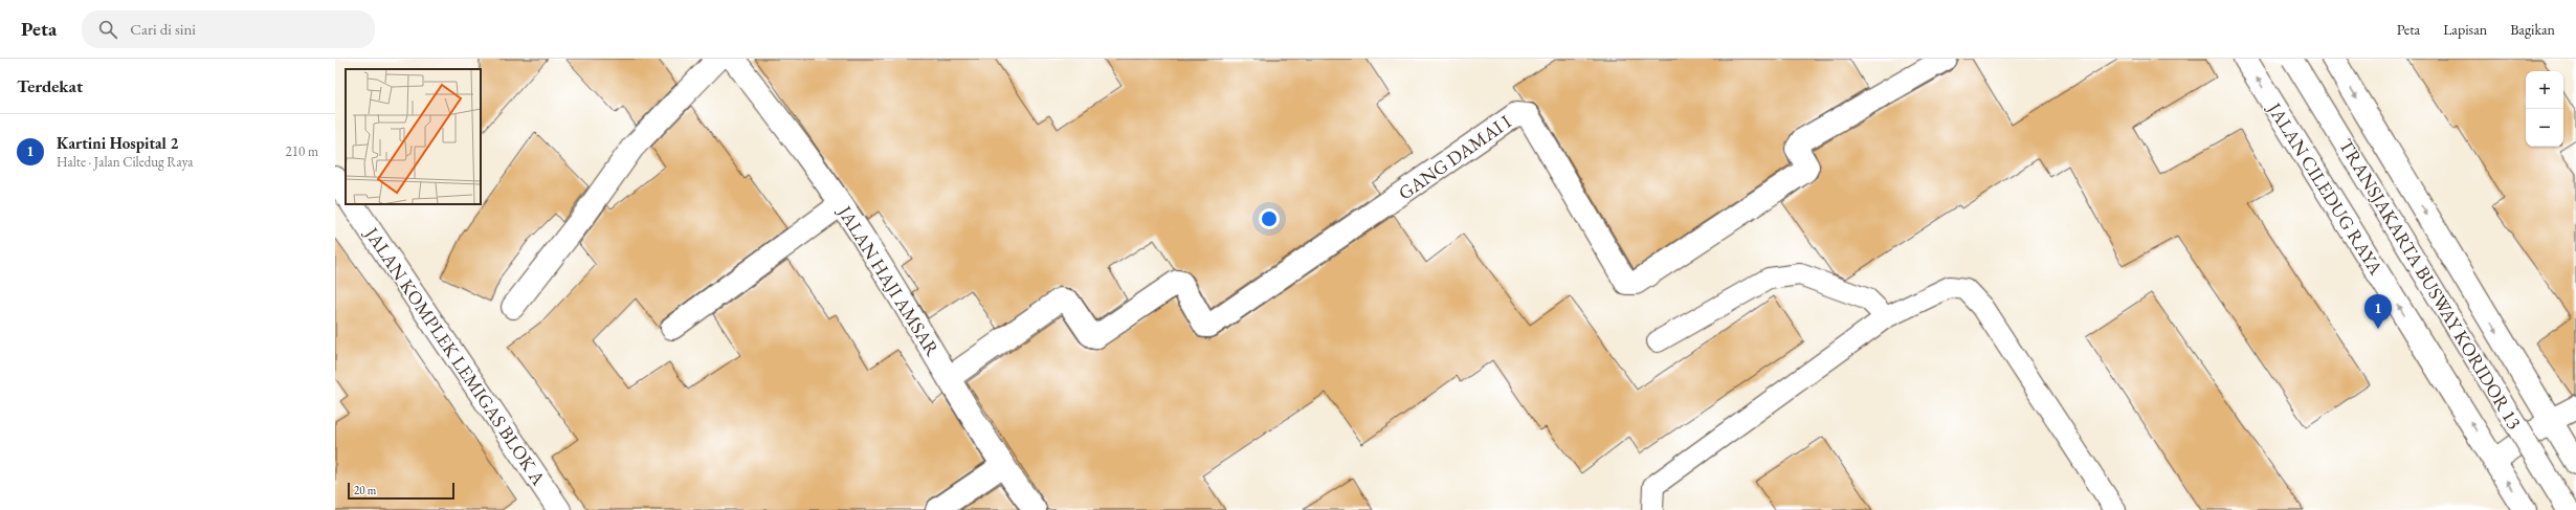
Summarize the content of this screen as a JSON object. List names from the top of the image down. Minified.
{"streets":{"street":["GANG DAMAI I","JALAN CILEDUG RAYA","JALAN HAJI AMSAR","JALAN KOMPLEK LEMIGAS BLOK A"],"lane":["TRANSJAKARTA BUSWAY KORIDOR 13"]},"crossings":[["GANG DAMAI I","JALAN HAJI AMSAR"]],"scale_bar":"20 m","page":{"header":"Peta","search":"Cari di sini","nav":["Peta","Lapisan","Bagikan"],"heading":"Terdekat","map_buttons":["+","−"],"list":[{"mark":"1","name":"Kartini Hospital 2","note":"Halte · Jalan Ciledug Raya","value":"210 m"}],"pins":"1","scale":"20 m"}}
